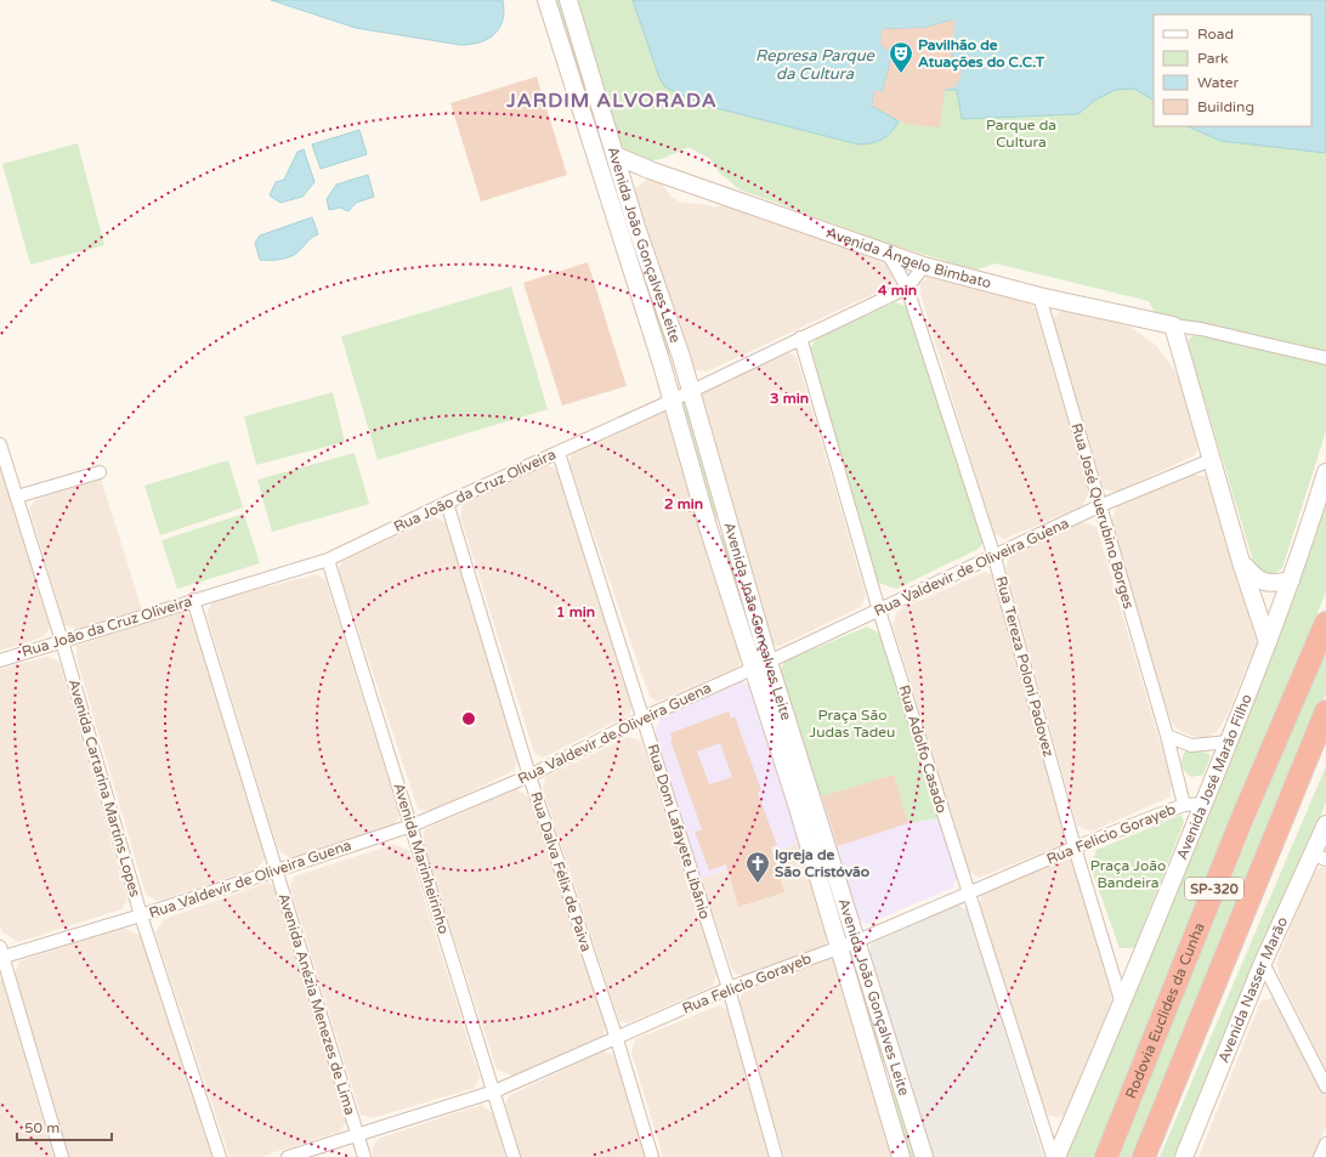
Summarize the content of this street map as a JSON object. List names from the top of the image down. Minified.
{"streets":{"highway":["SP-320","Rodovia Euclides da Cunha"],"main road":["Avenida João Gonçalves Leite","Avenida Ângelo Bimbato","Avenida José Marão Filho","Avenida Nasser Marão"],"street":["Rua João da Cruz Oliveira","Rua José Querubino Borges","Rua Valdevir de Oliveira Guena","Rua Tereza Poloni Padovez","Rua Adolfo Casado","Avenida Cartarina Martins Lopes","Rua Dom Lafayete Libânio","Rua Felicio Gorayeb","Avenida Marinheirinho","Rua Dalva Félix de Paiva","Avenida Anézia Menezes de Lima"]},"crossings":[["Avenida João Gonçalves Leite","Avenida Ângelo Bimbato"],["Avenida João Gonçalves Leite","Rua João da Cruz Oliveira"],["Avenida João Gonçalves Leite","Rua Valdevir de Oliveira Guena"],["Avenida João Gonçalves Leite","Rua Felicio Gorayeb"],["Avenida Ângelo Bimbato","Rua João da Cruz Oliveira"],["Avenida Ângelo Bimbato","Rua José Querubino Borges"],["Avenida Ângelo Bimbato","Rua Tereza Poloni Padovez"],["Rua João da Cruz Oliveira","Rua Tereza Poloni Padovez"],["Rua João da Cruz Oliveira","Rua Adolfo Casado"],["Rua João da Cruz Oliveira","Avenida Cartarina Martins Lopes"],["Rua João da Cruz Oliveira","Rua Dom Lafayete Libânio"],["Rua João da Cruz Oliveira","Avenida Marinheirinho"],["Rua João da Cruz Oliveira","Rua Dalva Félix de Paiva"],["Rua João da Cruz Oliveira","Avenida Anézia Menezes de Lima"],["Rua José Querubino Borges","Rua Valdevir de Oliveira Guena"],["Rua José Querubino Borges","Rua Felicio Gorayeb"],["Rua Valdevir de Oliveira Guena","Rua Tereza Poloni Padovez"],["Rua Valdevir de Oliveira Guena","Rua Adolfo Casado"],["Rua Valdevir de Oliveira Guena","Avenida Cartarina Martins Lopes"],["Rua Valdevir de Oliveira Guena","Rua Dom Lafayete Libânio"],["Rua Valdevir de Oliveira Guena","Avenida Marinheirinho"],["Rua Valdevir de Oliveira Guena","Rua Dalva Félix de Paiva"],["Rua Valdevir de Oliveira Guena","Avenida Anézia Menezes de Lima"],["Rua Tereza Poloni Padovez","Avenida José Marão Filho"],["Rua Tereza Poloni Padovez","Rua Felicio Gorayeb"],["Rua Adolfo Casado","Avenida José Marão Filho"],["Rua Adolfo Casado","Rua Felicio Gorayeb"],["Avenida José Marão Filho","Rua Felicio Gorayeb"],["Rua Dom Lafayete Libânio","Rua Felicio Gorayeb"],["Rua Felicio Gorayeb","Avenida Marinheirinho"],["Rua Felicio Gorayeb","Rua Dalva Félix de Paiva"],["Rua Felicio Gorayeb","Avenida Anézia Menezes de Lima"]],"districts":["JARDIM ALVORADA"],"water":["Represa Parque da Cultura"],"parks":["Parque da Cultura","Praça São Judas Tadeu","Praça João Bandeira"],"places":{"theatre":["Pavilhão de Atuações do C.C.T"],"church":["Igreja de São Cristóvão"]},"legend":["Road","Park","Water","Building"],"scale_bar":"50 m","rings":["4 min","3 min","2 min","1 min"]}
